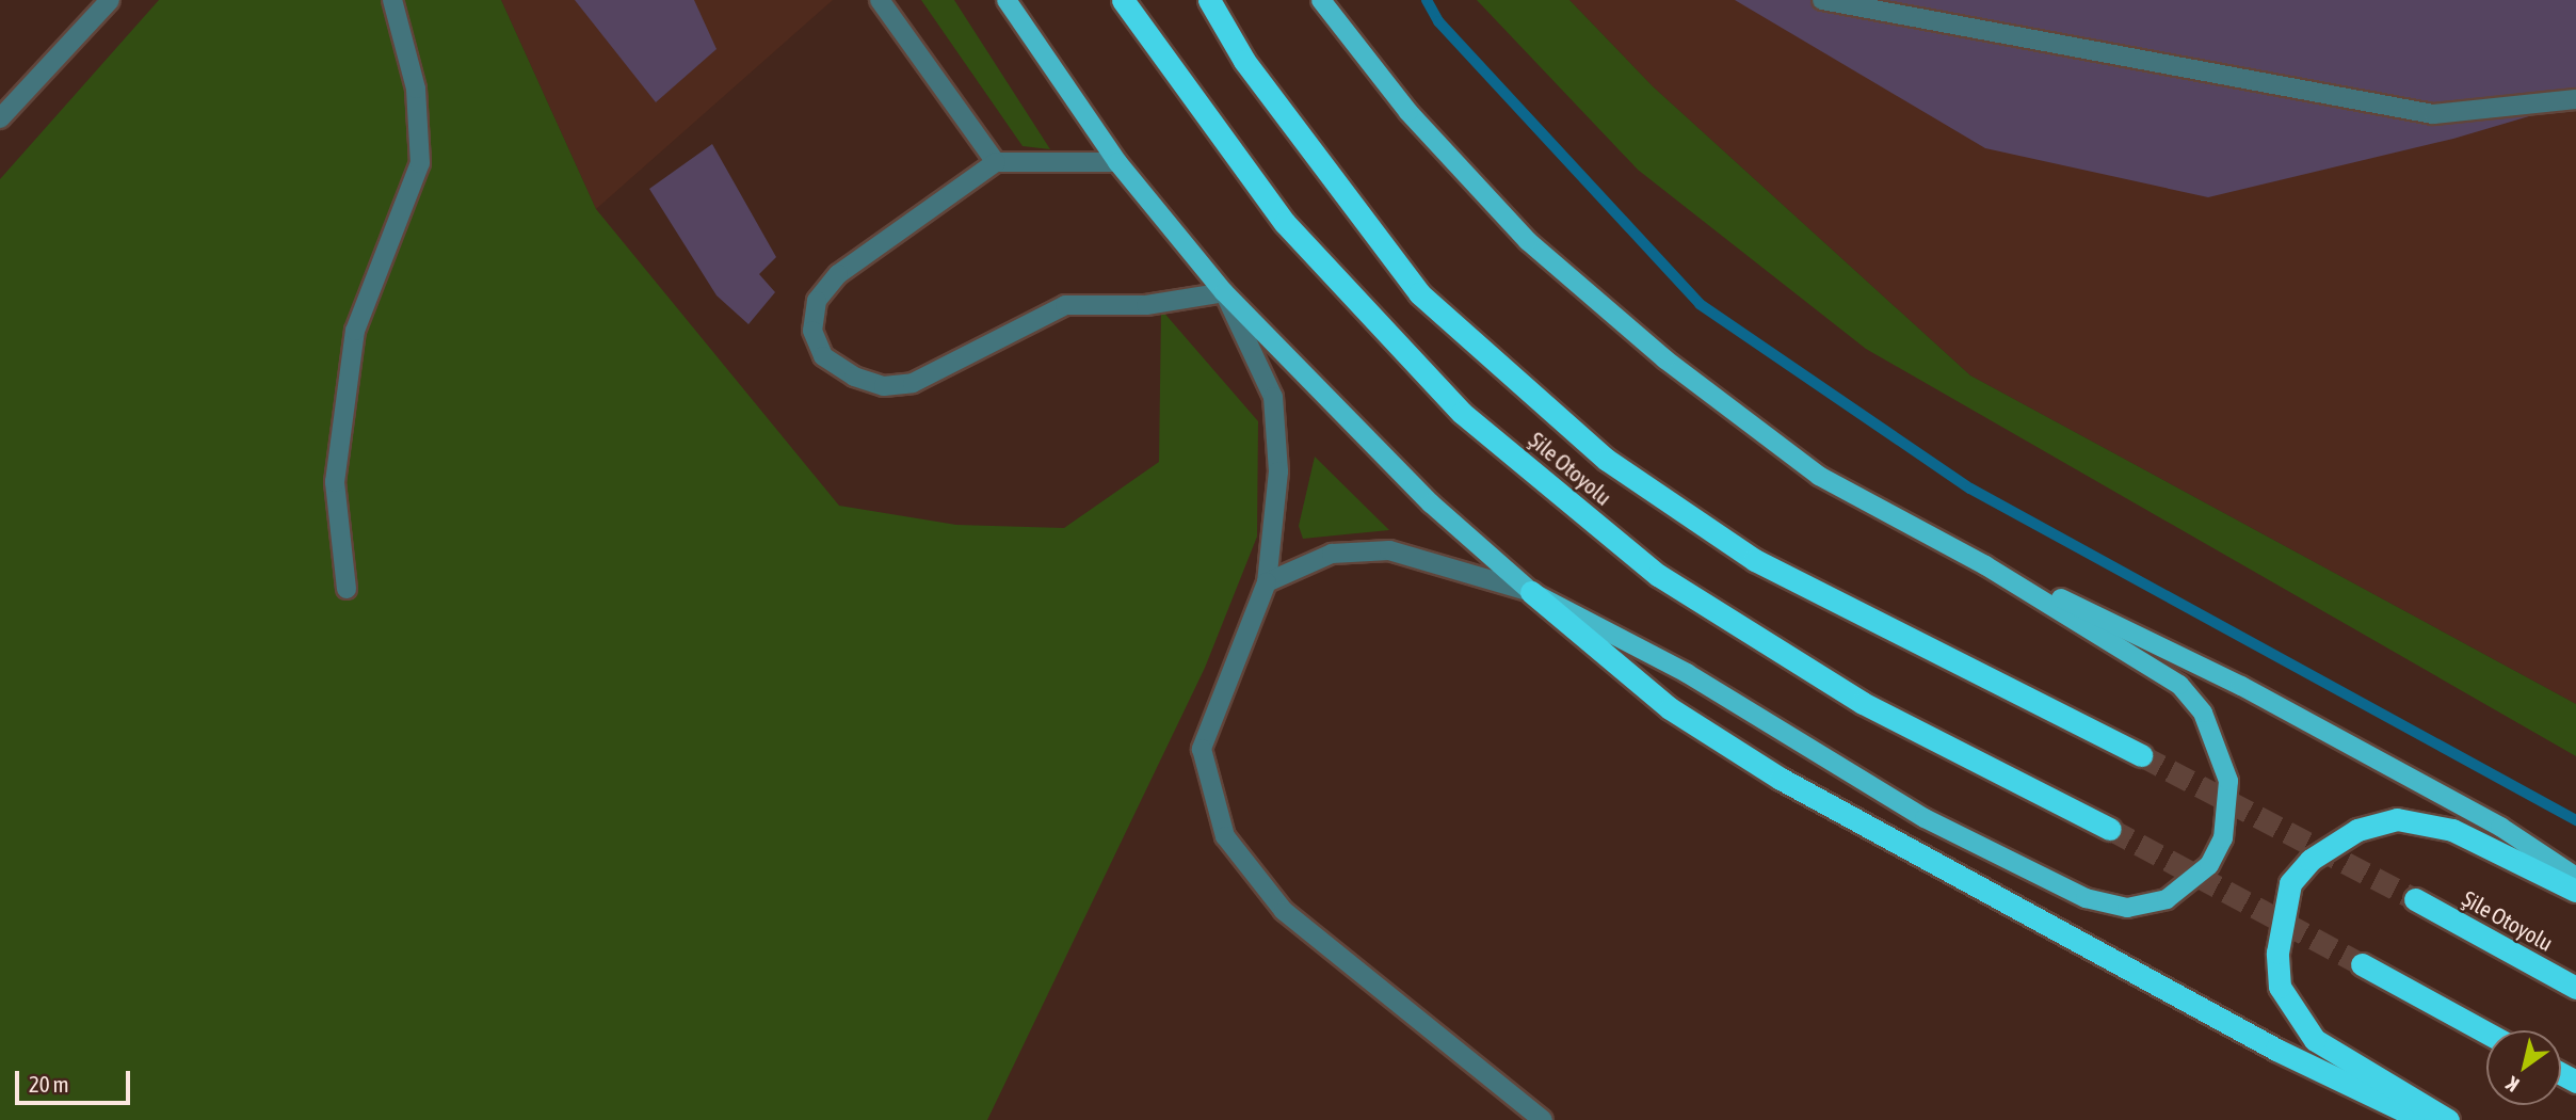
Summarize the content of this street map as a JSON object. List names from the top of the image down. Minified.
{"streets":{"highway":["Şile Otoyolu"]},"scale_bar":"20 m","north":"bottom left"}
